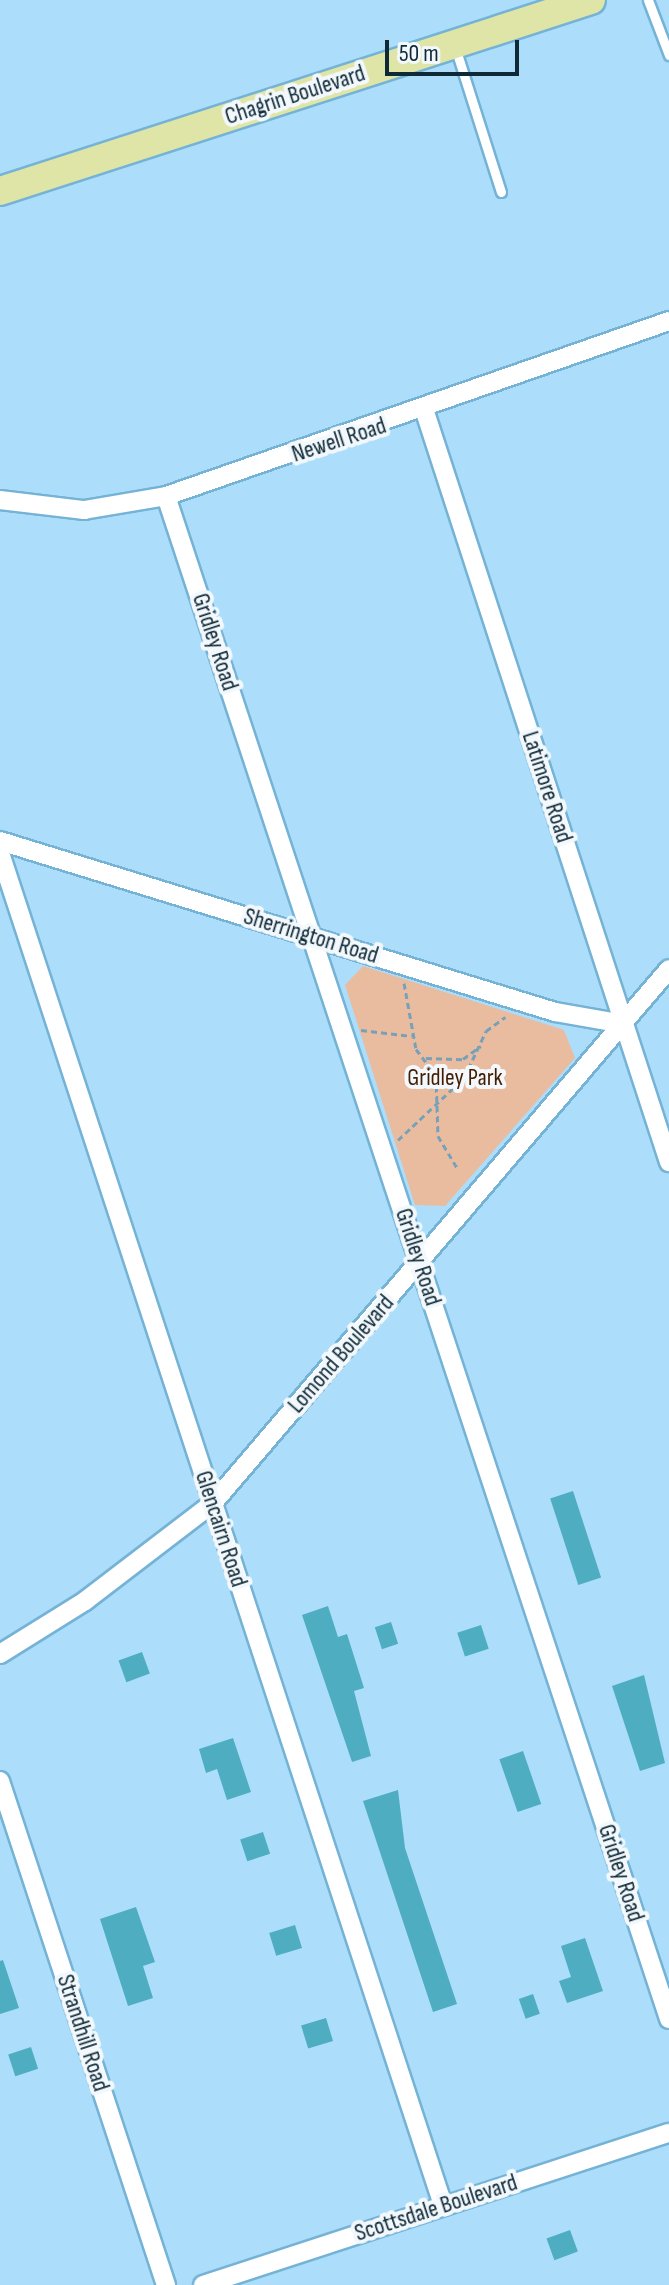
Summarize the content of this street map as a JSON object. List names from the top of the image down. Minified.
{"streets":{"main road":["Chagrin Boulevard"],"street":["Newell Road","Gridley Road","Latimore Road","Sherrington Road","Lomond Boulevard","Glencairn Road","Strandhill Road","Scottsdale Boulevard"]},"crossings":[["Newell Road","Gridley Road"],["Newell Road","Latimore Road"],["Gridley Road","Sherrington Road"],["Gridley Road","Lomond Boulevard"],["Latimore Road","Sherrington Road"],["Latimore Road","Lomond Boulevard"],["Sherrington Road","Lomond Boulevard"],["Lomond Boulevard","Glencairn Road"],["Glencairn Road","Scottsdale Boulevard"]],"parks":["Gridley Park"],"scale_bar":"50 m"}
